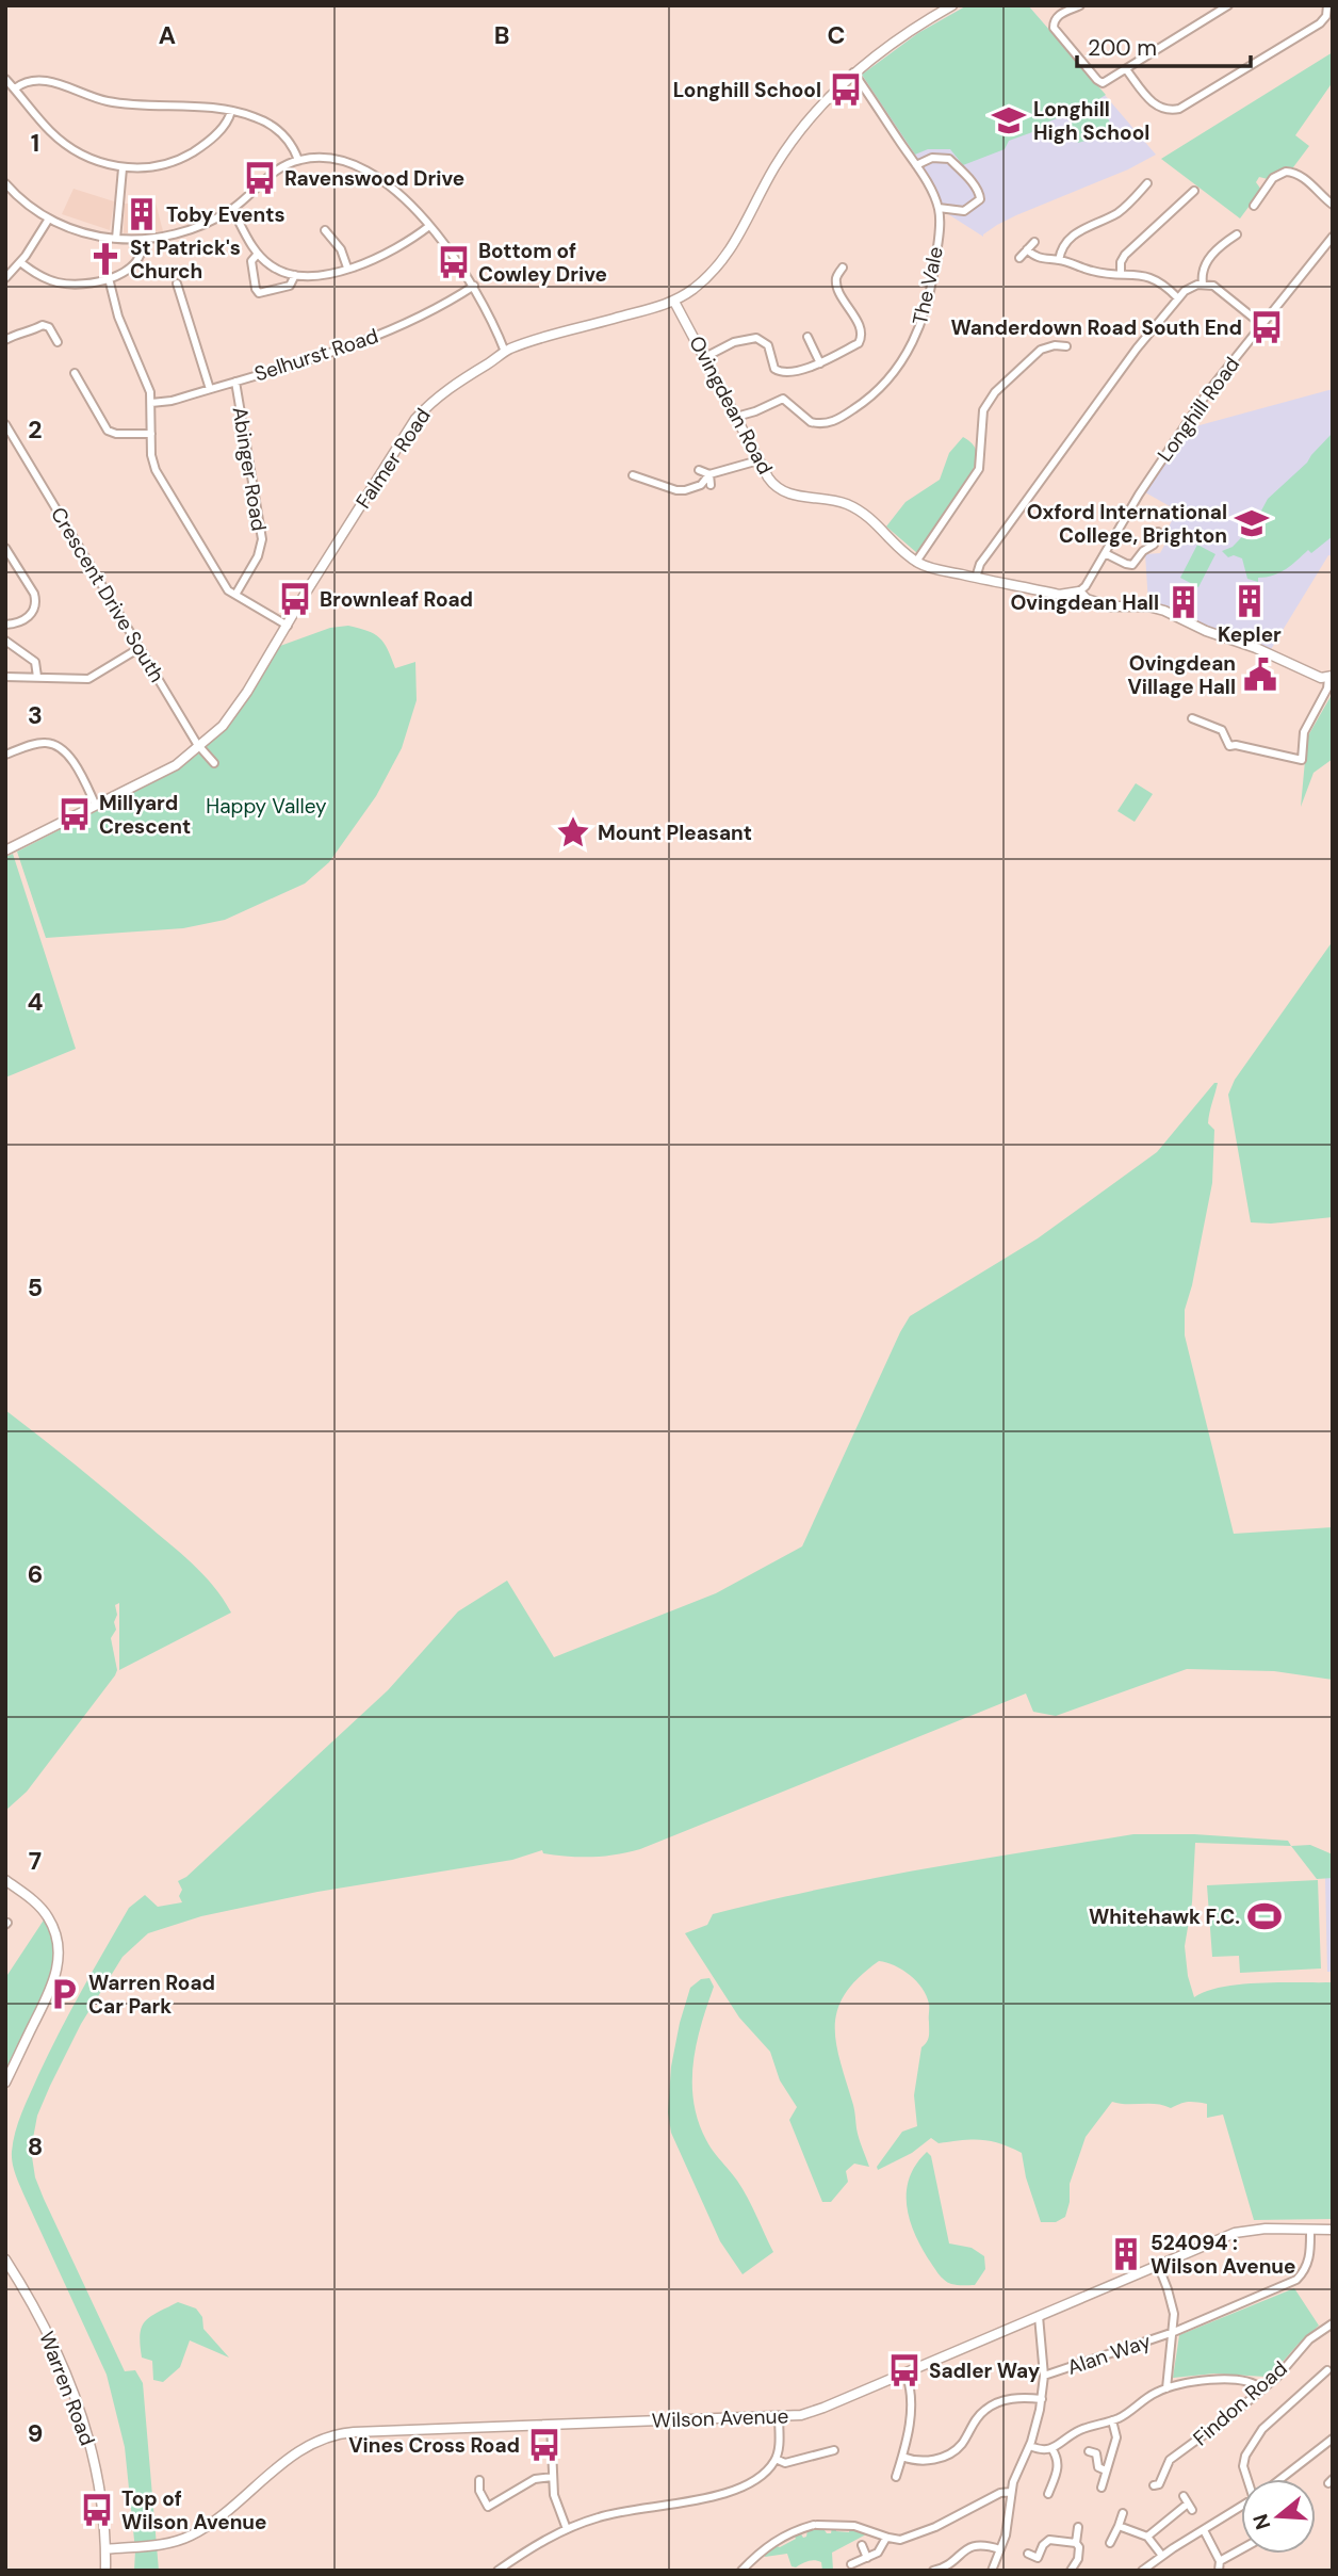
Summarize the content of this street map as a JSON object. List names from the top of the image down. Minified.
{"streets":{"street":["The Vale","Selhurst Road","Ovingdean Road","Longhill Road","Falmer Road","Abinger Road","Crescent Drive South","Alan Way","Warren Road","Findon Road","Wilson Avenue"]},"crossings":[["The Vale","Ovingdean Road"],["The Vale","Falmer Road"],["Selhurst Road","Abinger Road"],["Ovingdean Road","Longhill Road"],["Ovingdean Road","Falmer Road"],["Falmer Road","Crescent Drive South"],["Alan Way","Wilson Avenue"],["Warren Road","Wilson Avenue"]],"parks":["Happy Valley"],"places":{"bus stop":["Longhill School","Ravenswood Drive","Bottom of Cowley Drive","Wanderdown Road South End","Brownleaf Road","Millyard Crescent","Sadler Way","Vines Cross Road","Top of Wilson Avenue"],"school or university":["Longhill High School","Oxford International College, Brighton"],"building":["Toby Events","Kepler","Ovingdean Hall","524094 : Wilson Avenue"],"church":["St Patrick's Church"],"public building":["Ovingdean Village Hall"],"place":["Mount Pleasant"],"sports":["Whitehawk F.C."],"parking":["Warren Road Car Park"]},"scale_bar":"200 m","north":"left","grid":{"columns":["A","B","C"],"rows":["1","2","3","4","5","6","7","8","9"]}}
